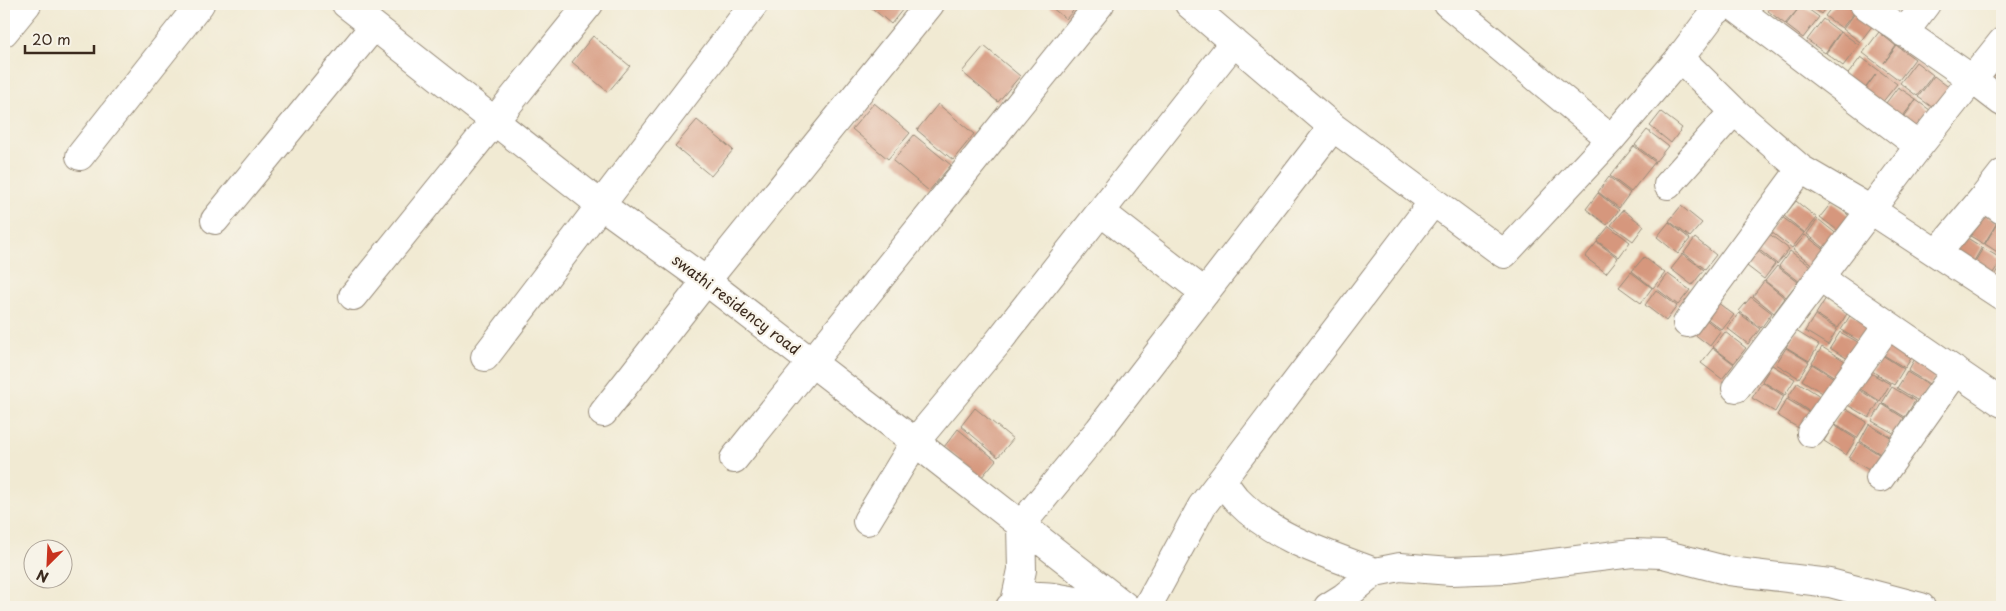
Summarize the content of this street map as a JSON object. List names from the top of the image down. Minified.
{"streets":{"street":["swathi residency road"]},"scale_bar":"20 m","north":"bottom left"}
